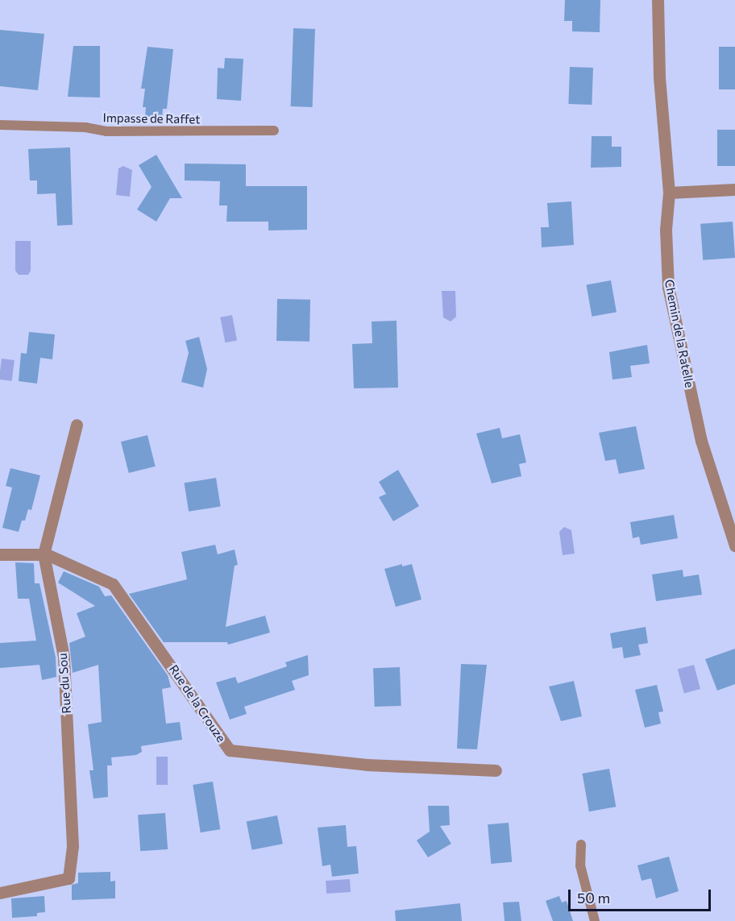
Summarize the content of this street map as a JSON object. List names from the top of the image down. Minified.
{"streets":{"street":["Chemin de la Ratelle","Rue du Sou","Rue de la Crouze"],"lane":["Impasse de Raffet"]},"crossings":[["Rue du Sou","Rue de la Crouze"]],"scale_bar":"50 m"}
